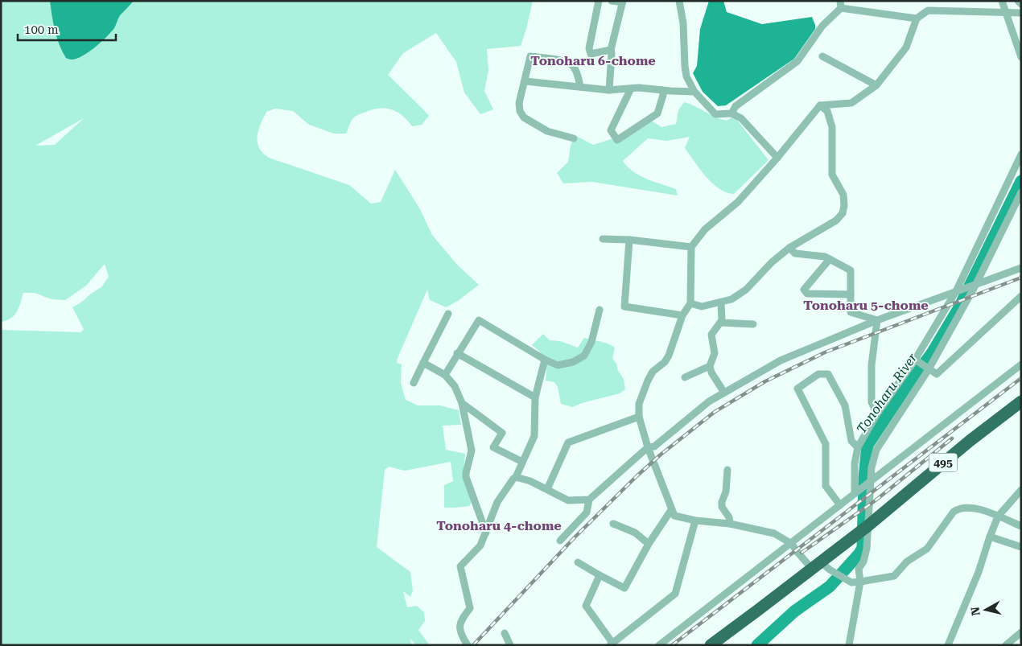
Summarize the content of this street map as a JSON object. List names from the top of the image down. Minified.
{"streets":{"highway":["495"]},"districts":["Tonoharu 6-chome","Tonoharu 5-chome","Tonoharu 4-chome"],"water":["Tonoharu River"],"scale_bar":"100 m","north":"left"}
